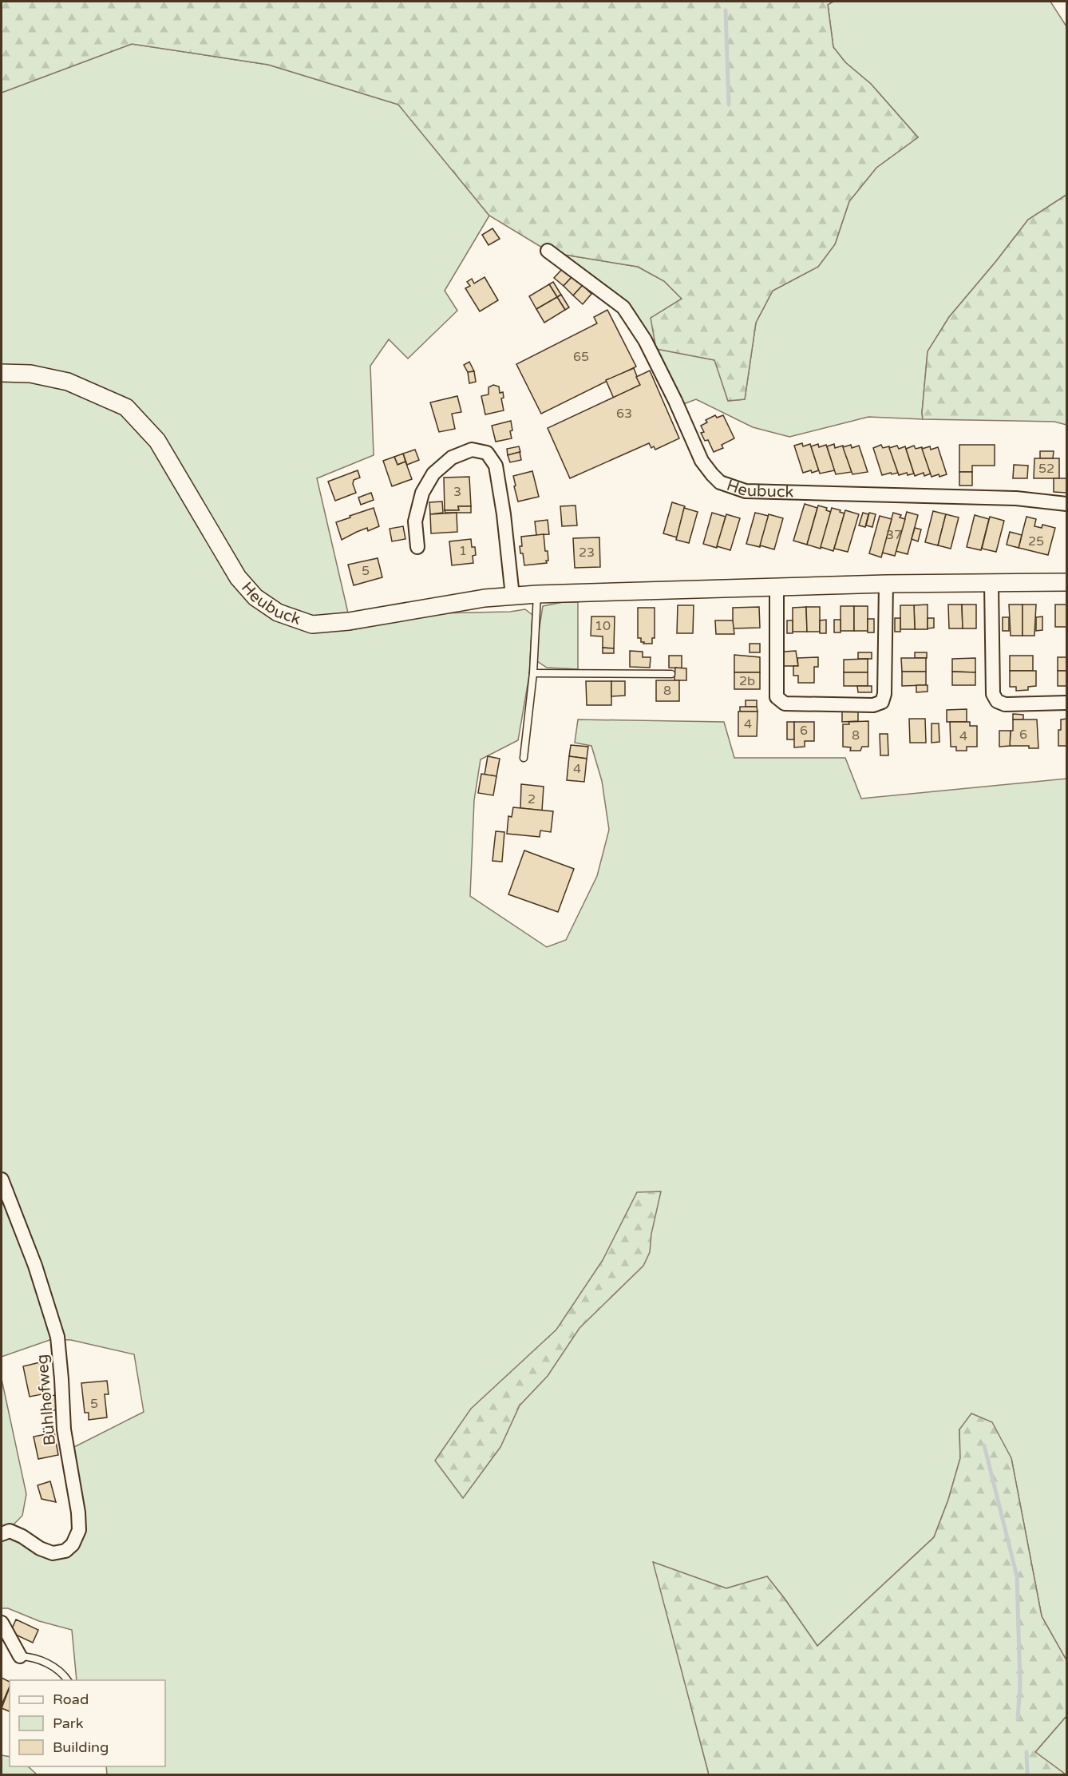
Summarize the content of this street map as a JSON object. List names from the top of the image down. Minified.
{"streets":{"street":["Heubuck","Bühlhofweg"]},"house_numbers":["65","63","52","3","37","25","1","23","5","10","2b","8","4","6","6","8","4","4","2","5"],"legend":["Road","Park","Building"]}
